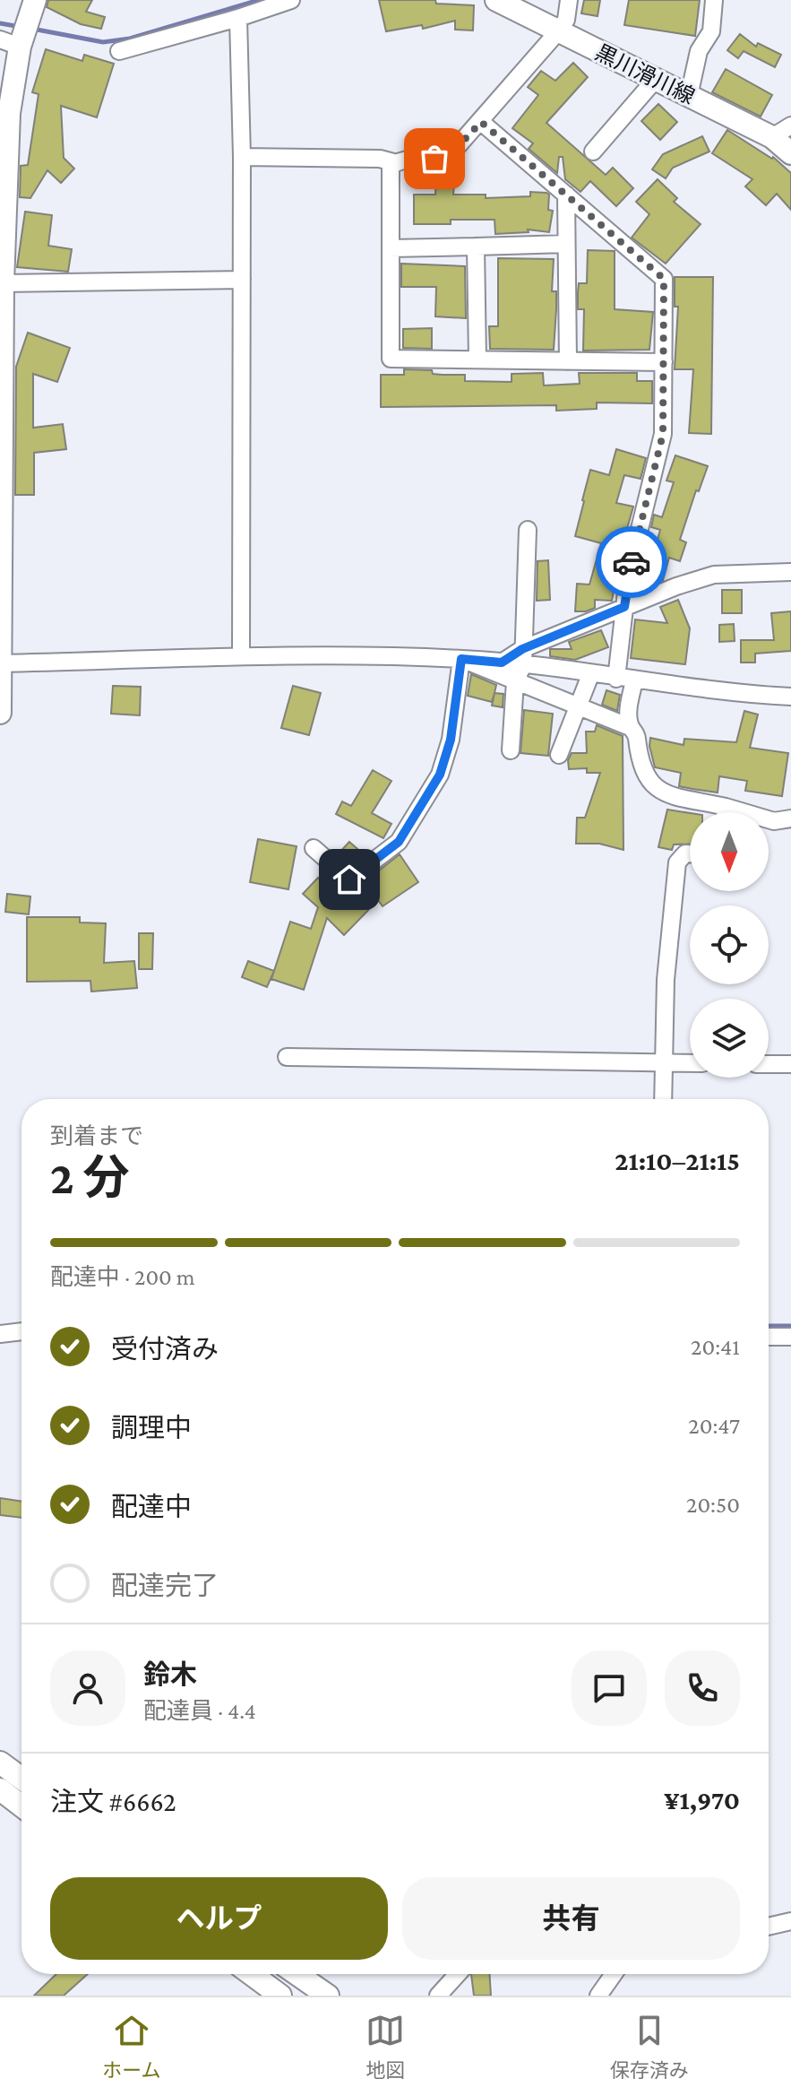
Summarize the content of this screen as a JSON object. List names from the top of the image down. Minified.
{"streets":{"main road":["黒川滑川線"]},"north":"bottom","page":{"heading":["2 分","到着まで","21:10–21:15"],"panel":["鈴木","配達員 · 4.4","注文 #6662","¥1,970"],"bar":"配達中 · 200 m","list":[["受付済み","20:41"],["調理中","20:47"],["配達中","20:50"],"配達完了"],"buttons":["ヘルプ","共有"],"tabs":["ホーム","地図","保存済み"]}}
